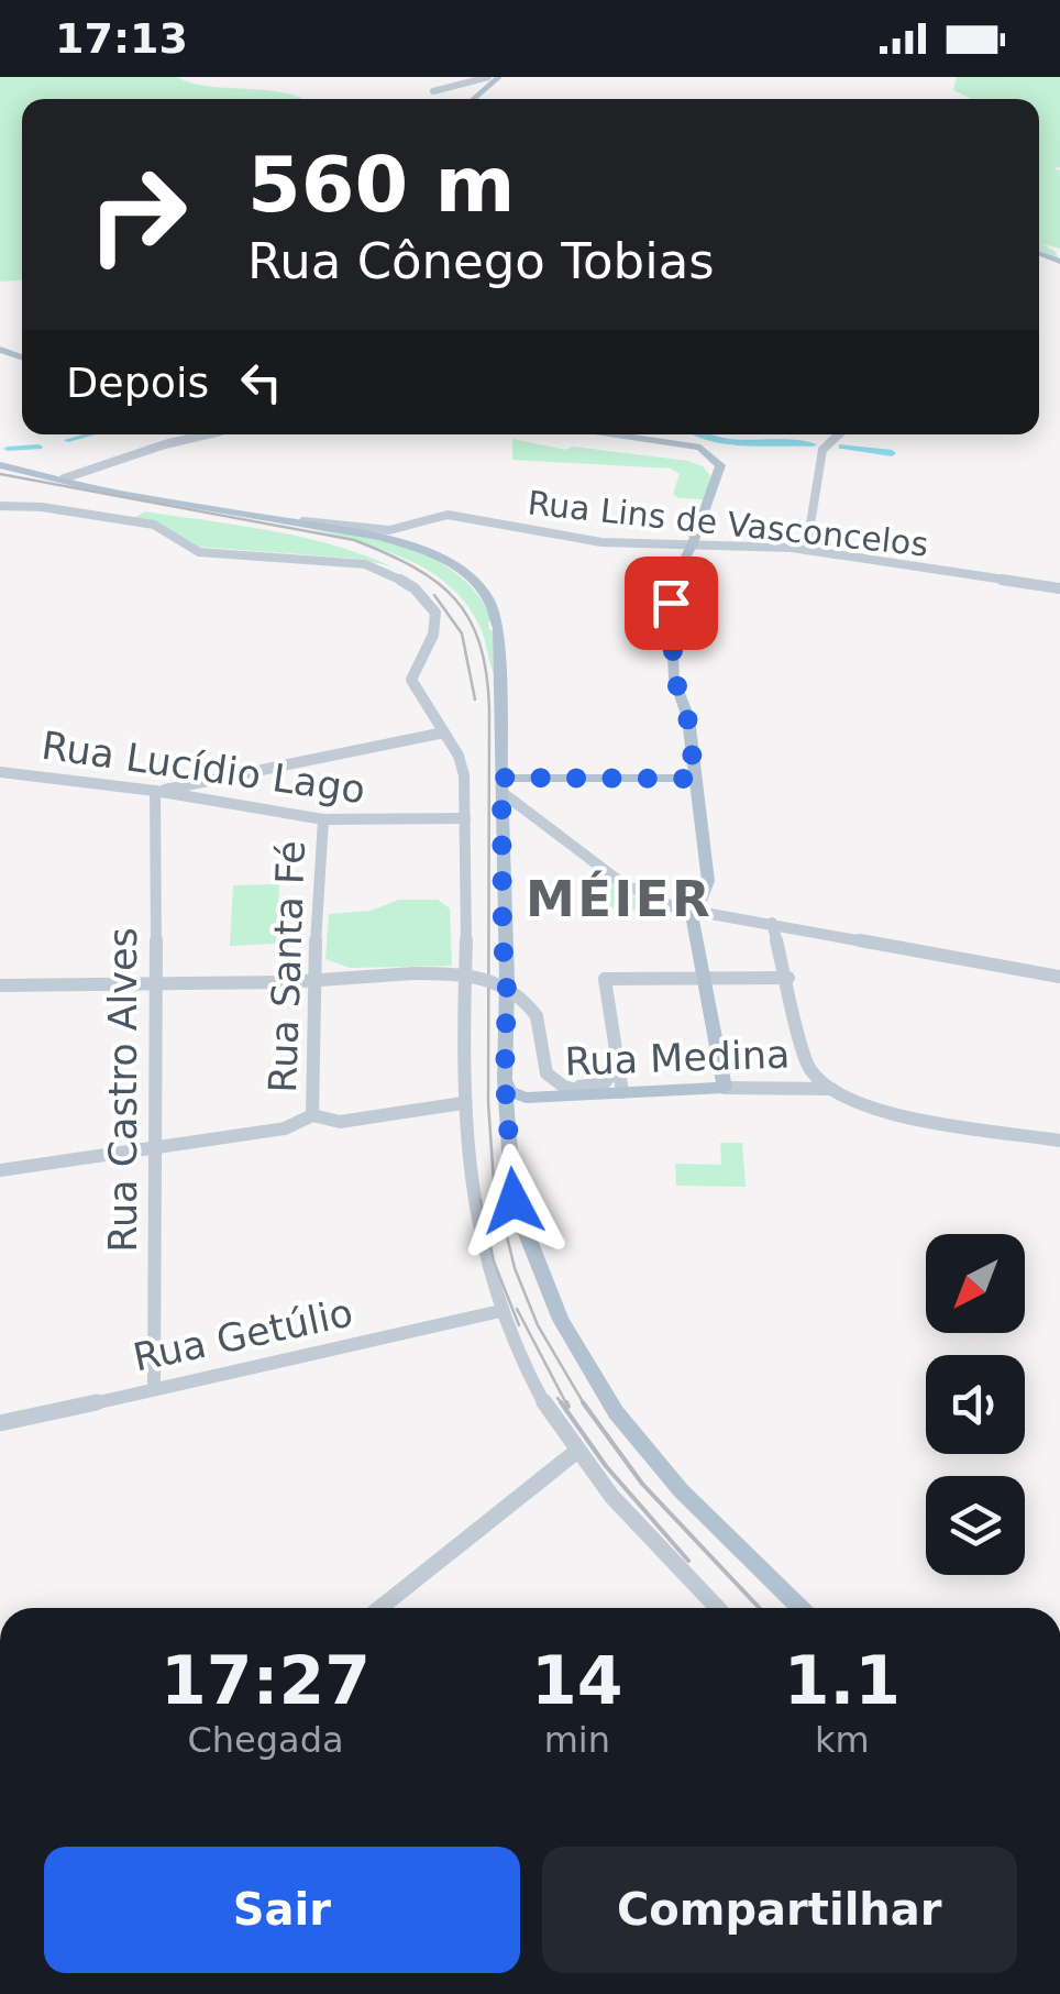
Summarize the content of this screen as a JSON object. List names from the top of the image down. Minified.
{"streets":{"main road":["Rua Medina"],"street":["Rua Lins de Vasconcelos","Rua Lucídio Lago","Rua Santa Fé","Rua Castro Alves","Rua Getúlio"]},"crossings":[["Rua Lucídio Lago","Rua Santa Fé"],["Rua Lucídio Lago","Rua Castro Alves"],["Rua Castro Alves","Rua Getúlio"]],"districts":["MÉIER"],"north":"bottom left","page":{"status":"17:13","turn":["560 m","Rua Cônego Tobias"],"then":"Depois","eta":["17:27","Chegada","14","min","1.1","km"],"buttons":["Sair","Compartilhar"]}}
